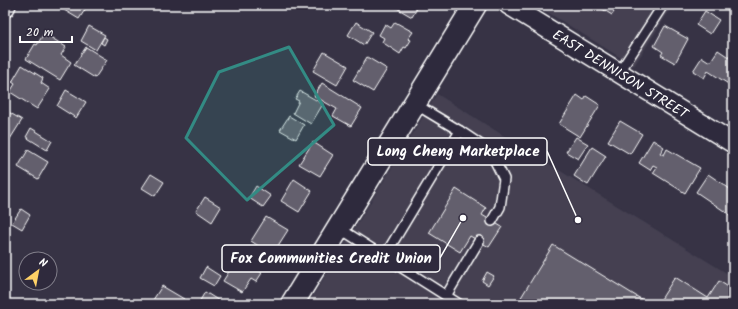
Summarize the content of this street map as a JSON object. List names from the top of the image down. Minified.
{"streets":{"street":["EAST DENNISON STREET"]},"places":["Fox Communities Credit Union","Long Cheng Marketplace"],"scale_bar":"20 m","north":"top right"}
